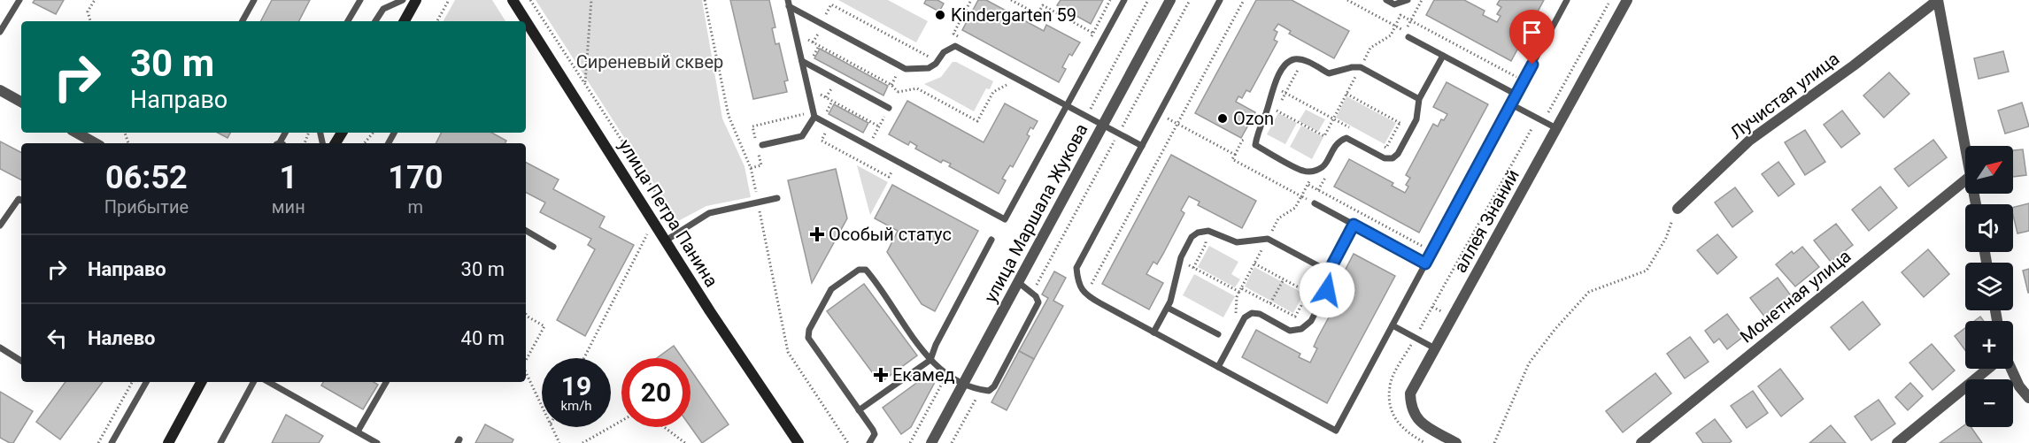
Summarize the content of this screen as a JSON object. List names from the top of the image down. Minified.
{"streets":{"main road":["улица Петра Панина"],"street":["Лучистая улица","улица Маршала Жукова","аллея Знаний","Монетная улица"]},"parks":["Сиреневый сквер"],"places":{"other":["Kindergarten 59","Ozon"],"health":["Особый статус","Екамед"]},"north":"top right","page":{"turn":["30 m","Направо"],"eta":["06:52","Прибытие","1","мин","170","m"],"map_buttons":["+","−"],"list":[{"name":"Направо","value":"30 m"},{"name":"Налево","value":"40 m"}],"speed":"19 km/h","limit":"20"}}
